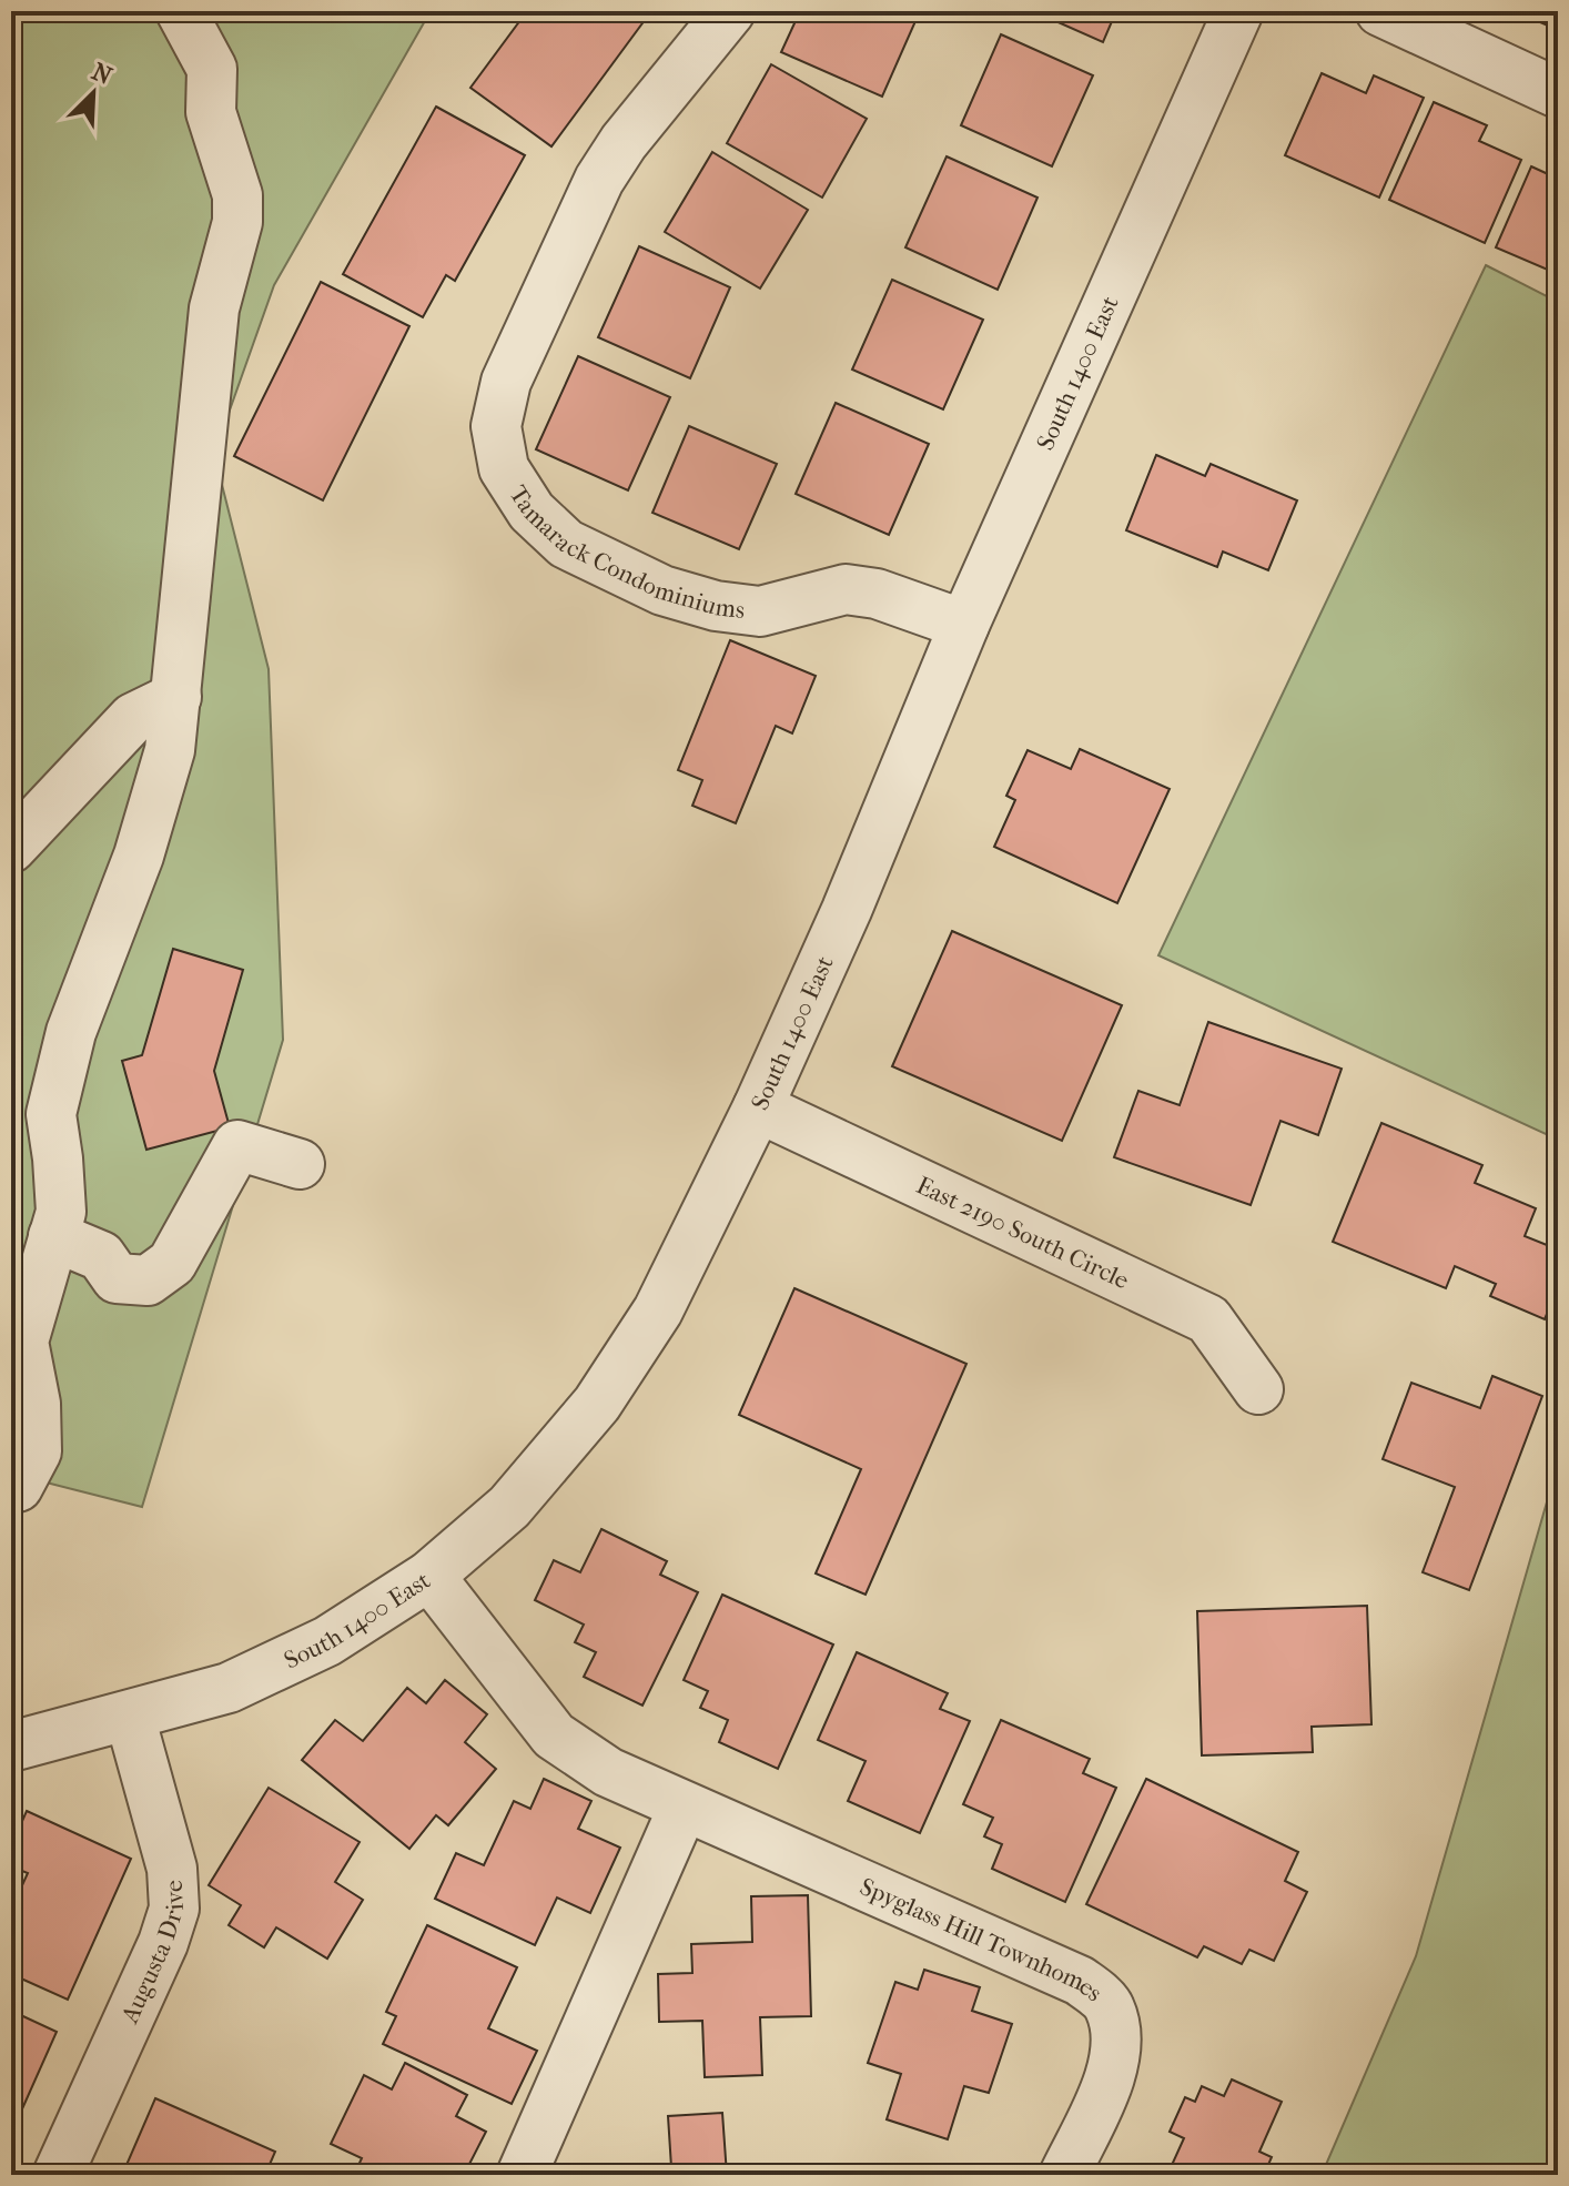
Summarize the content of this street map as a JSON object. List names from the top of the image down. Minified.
{"streets":{"street":["South 1400 East","Tamarack Condominiums","East 2190 South Circle","Spyglass Hill Townhomes","Augusta Drive"]},"crossings":[["South 1400 East","Tamarack Condominiums"],["South 1400 East","East 2190 South Circle"],["South 1400 East","Spyglass Hill Townhomes"],["South 1400 East","Augusta Drive"]],"north":"top right"}
